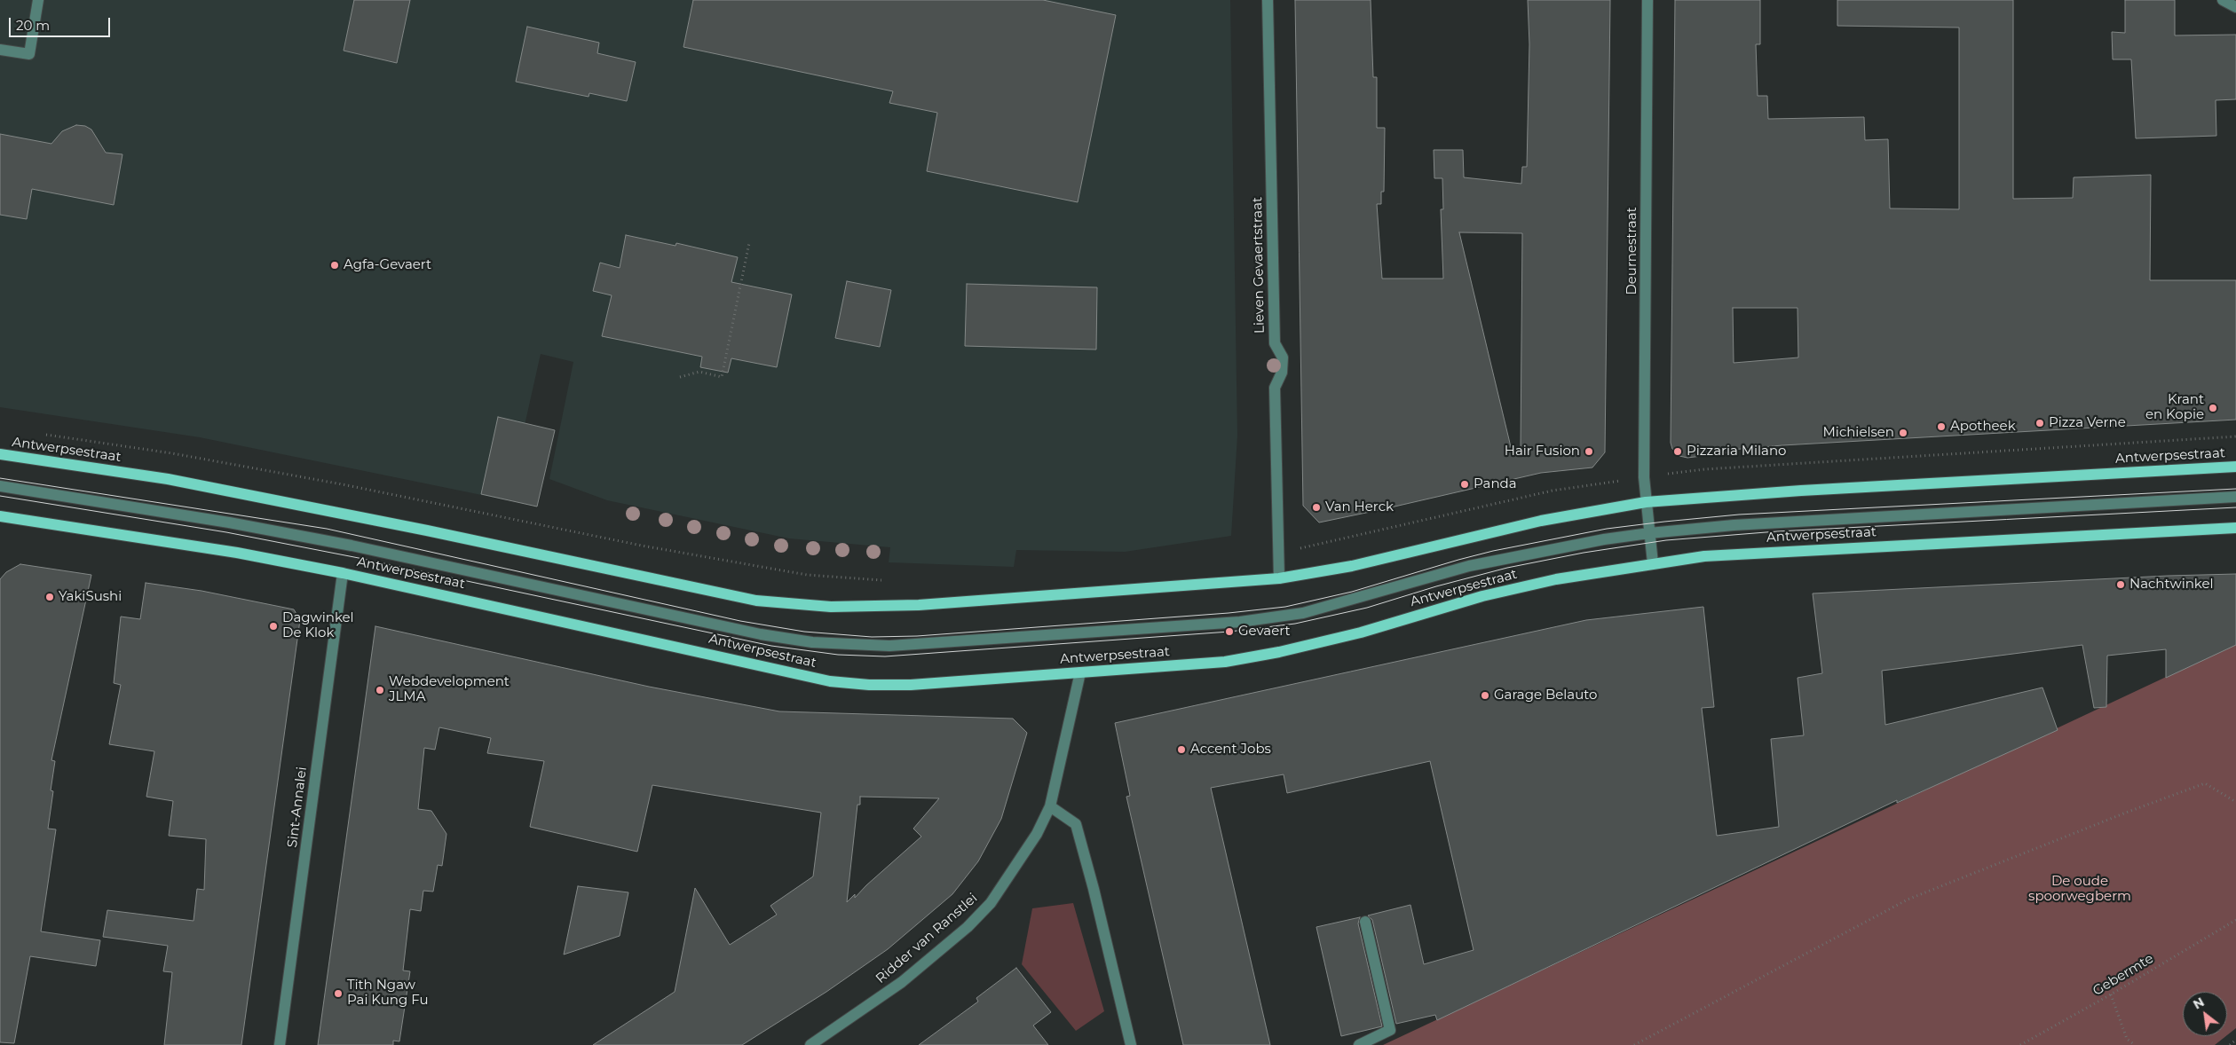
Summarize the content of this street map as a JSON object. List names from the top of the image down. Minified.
{"streets":{"main road":["Antwerpsestraat"],"street":["Deurnestraat","Lieven Gevaertstraat","Sint-Annalei","Ridder van Ranstlei"],"path":["Gebermte"]},"crossings":[["Deurnestraat","Antwerpsestraat"],["Lieven Gevaertstraat","Antwerpsestraat"],["Antwerpsestraat","Sint-Annalei"],["Antwerpsestraat","Ridder van Ranstlei"]],"parks":["De oude spoorwegberm"],"places":["Agfa-Gevaert","Krant en Kopie","Pizza Verne","Apotheek","Michielsen","Hair Fusion","Pizzaria Milano","Panda","Van Herck","Nachtwinkel","YakiSushi","Dagwinkel De Klok","Gevaert","Webdevelopment JLMA","Garage Belauto","Accent Jobs","Tith Ngaw Pai Kung Fu"],"scale_bar":"20 m","north":"top left"}
